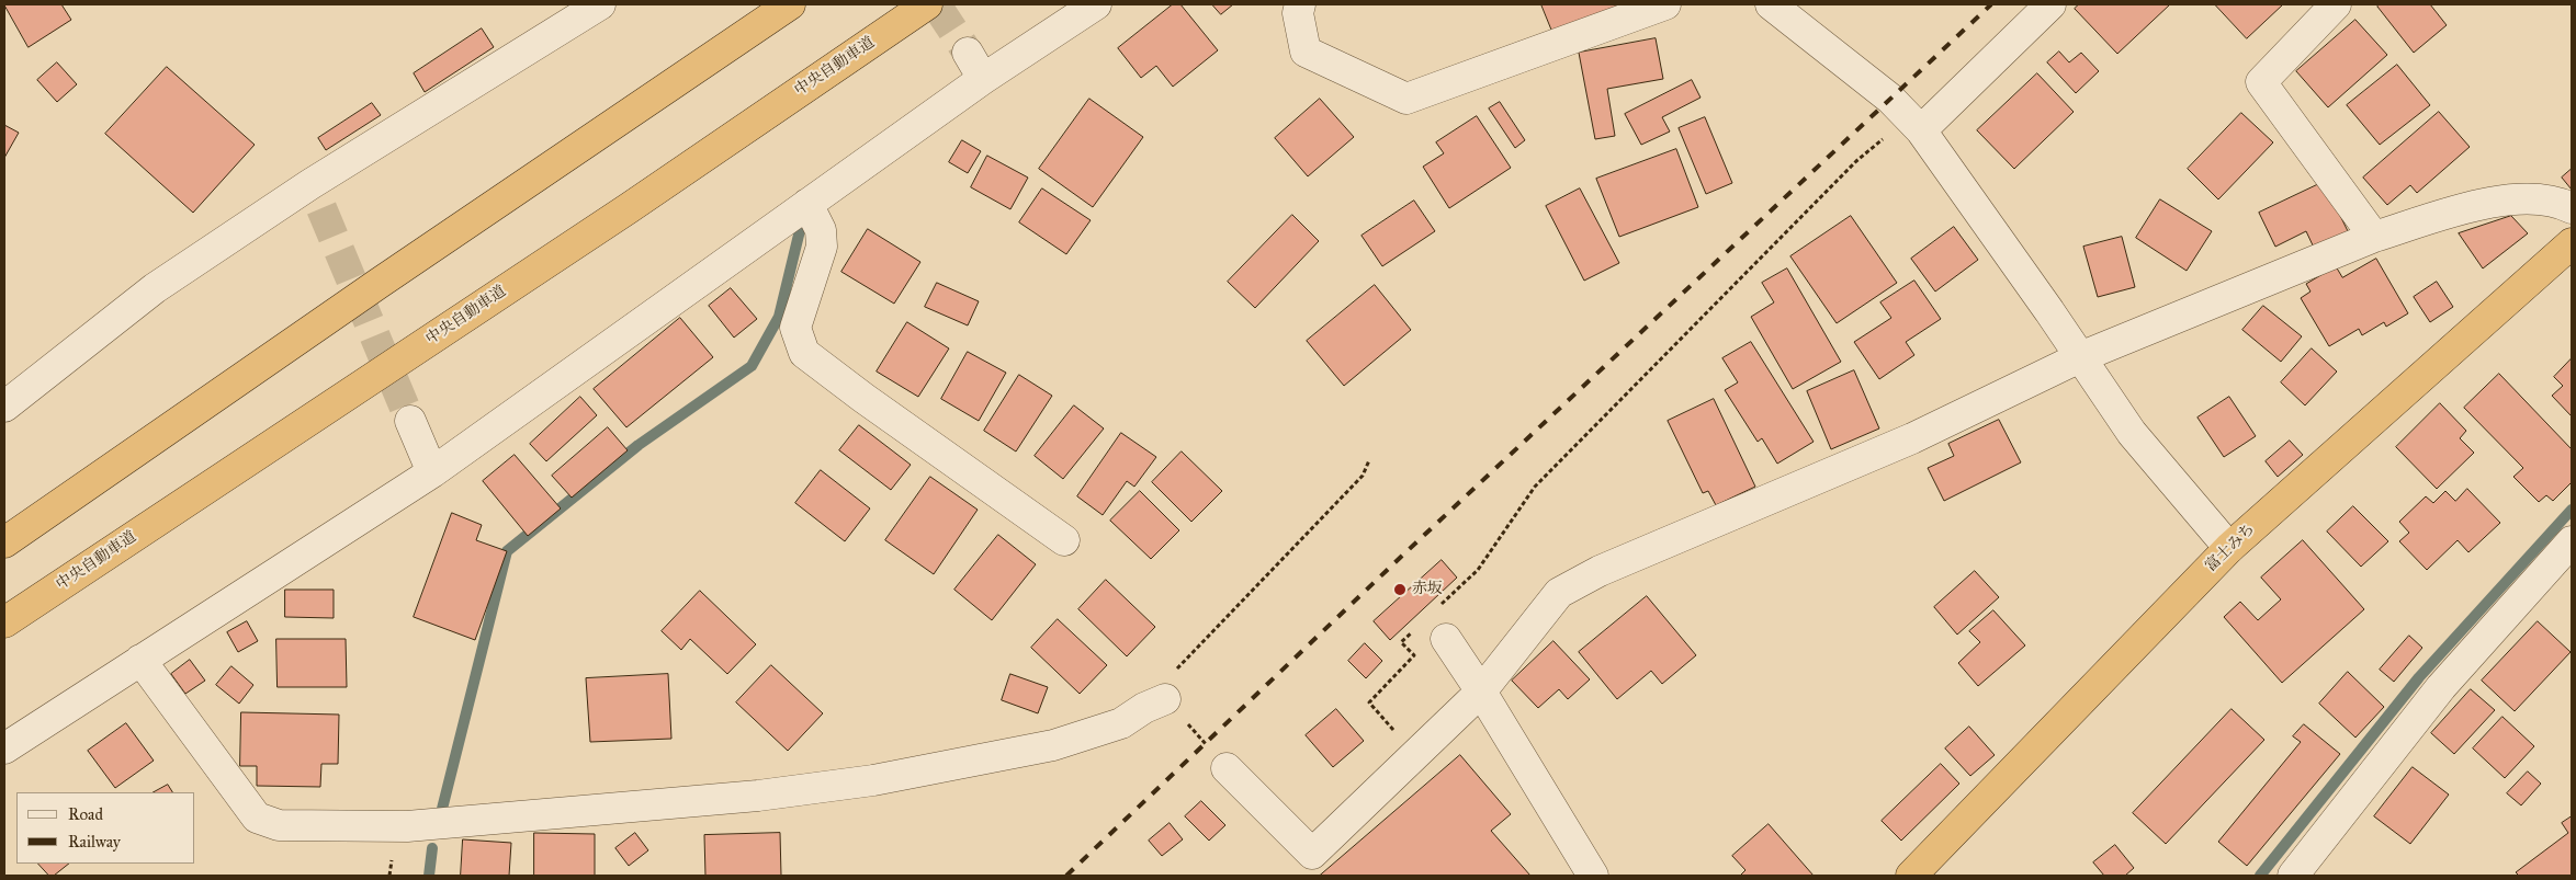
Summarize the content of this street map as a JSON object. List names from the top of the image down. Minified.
{"streets":{"highway":["中央自動車道","富士みち"]},"places":["赤坂"],"legend":["Road","Railway"]}
